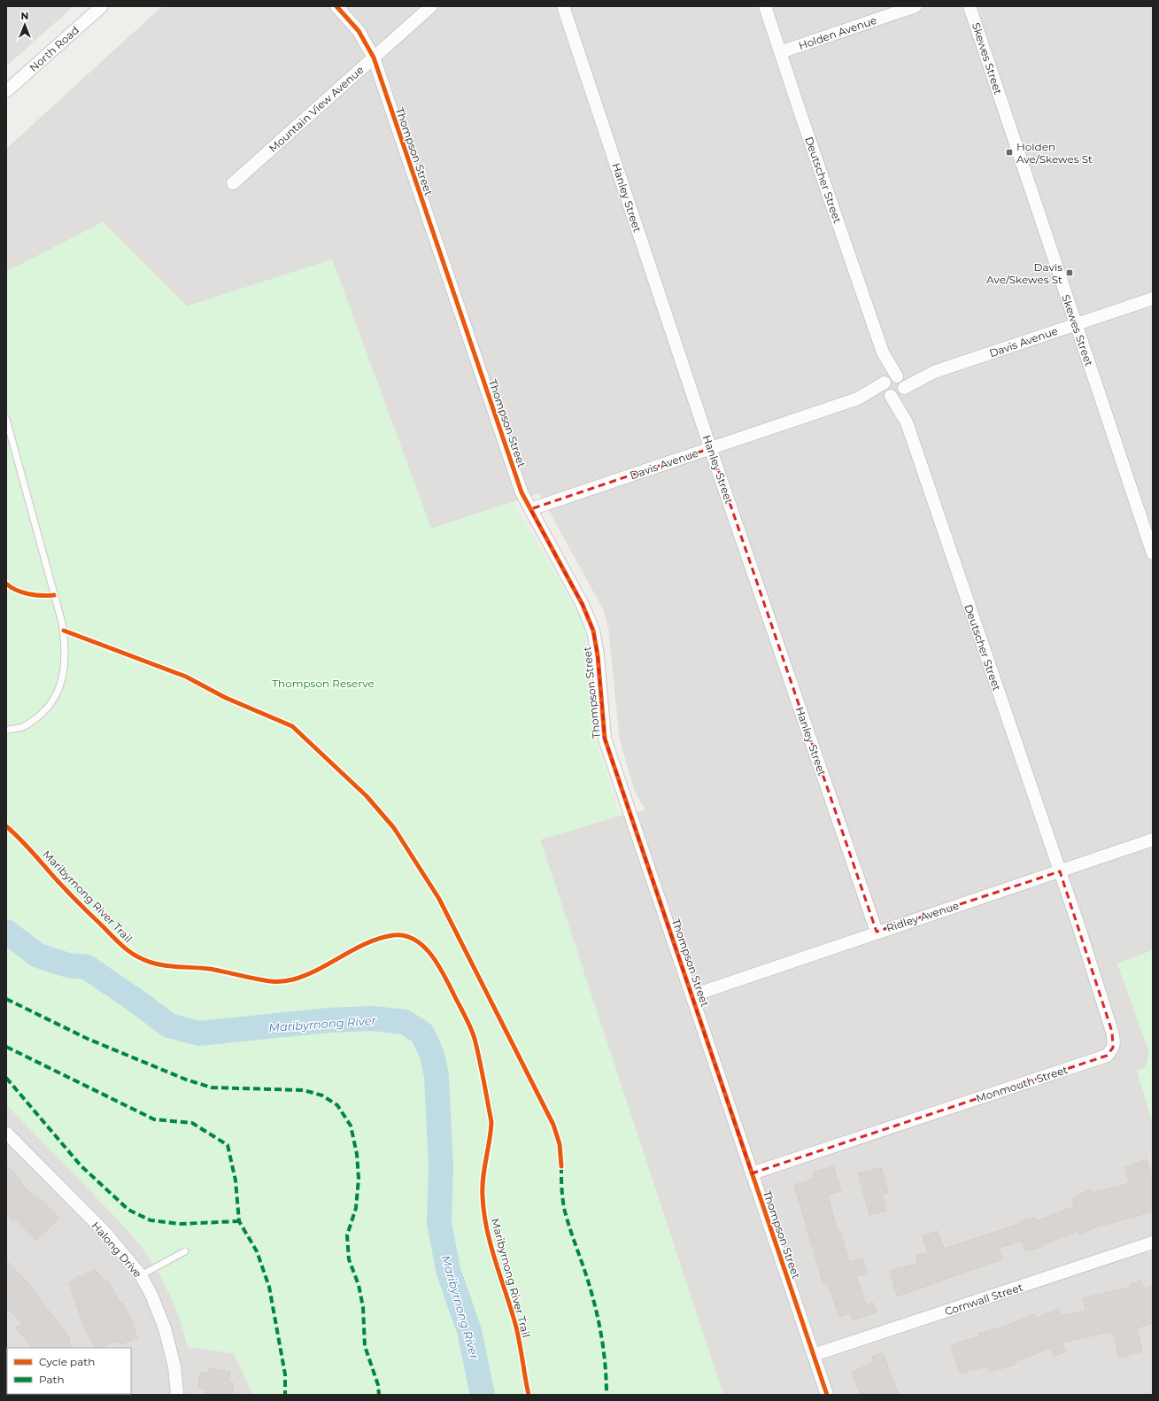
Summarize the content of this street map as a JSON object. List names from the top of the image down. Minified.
{"streets":{"street":["Holden Avenue","North Road","Skewes Street","Mountain View Avenue","Thompson Street","Deutscher Street","Hanley Street","Davis Avenue","Ridley Avenue","Monmouth Street","Halong Drive","Cornwall Street"],"cycle path":["Maribyrnong River Trail"]},"crossings":[["Holden Avenue","Deutscher Street"],["Skewes Street","Davis Avenue"],["Mountain View Avenue","Thompson Street"],["Thompson Street","Davis Avenue"],["Thompson Street","Ridley Avenue"],["Thompson Street","Monmouth Street"],["Thompson Street","Cornwall Street"],["Deutscher Street","Davis Avenue"],["Deutscher Street","Ridley Avenue"],["Deutscher Street","Monmouth Street"],["Hanley Street","Davis Avenue"],["Hanley Street","Ridley Avenue"],["Ridley Avenue","Monmouth Street"]],"water":["Maribyrnong River"],"parks":["Thompson Reserve"],"places":{"transit":["Holden Ave/Skewes St","Davis Ave/Skewes St"]},"legend":["Cycle path","Path"],"north":"top"}
